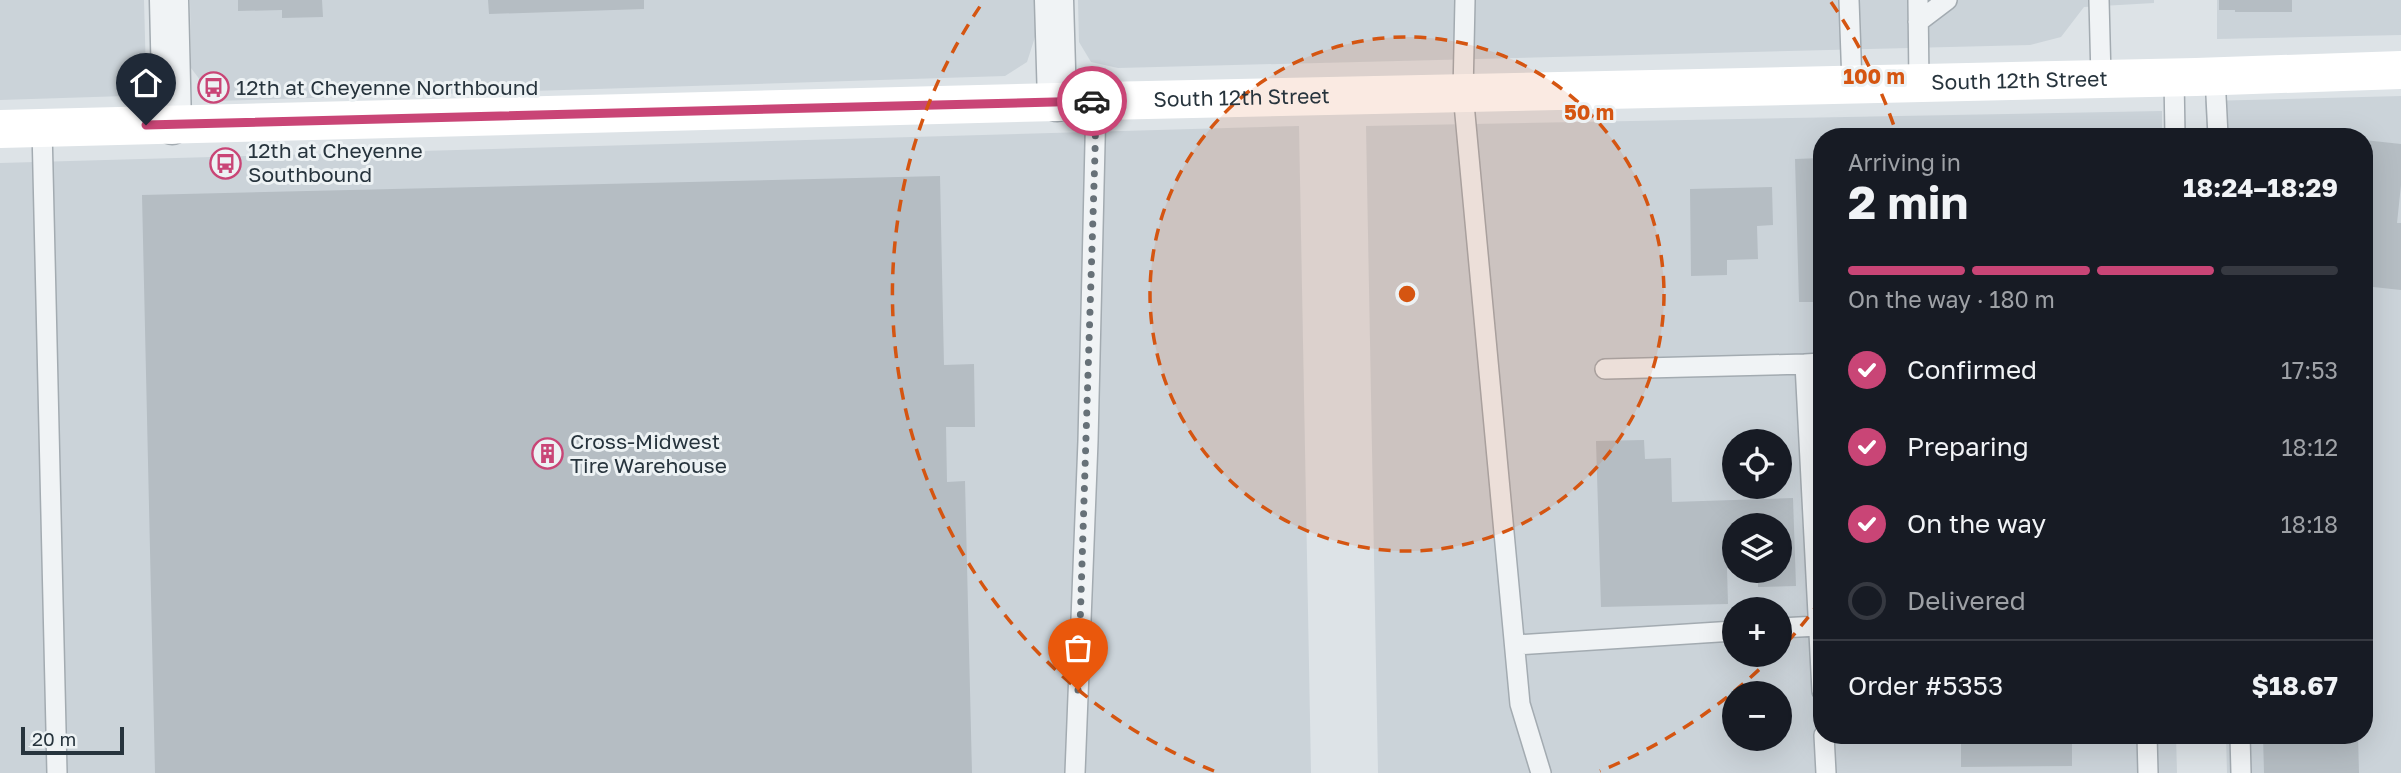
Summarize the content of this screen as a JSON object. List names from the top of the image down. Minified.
{"streets":{"street":["South 12th Street"]},"places":{"bus stop":["12th at Cheyenne Northbound","12th at Cheyenne Southbound"],"building":["Cross-Midwest Tire Warehouse"]},"scale_bar":"20 m","page":{"heading":["2 min","Arriving in","18:24–18:29"],"panel":["Order #5353","$18.67"],"bar":"On the way · 180 m","list":[["Confirmed","17:53"],["Preparing","18:12"],["On the way","18:18"],"Delivered"],"map_buttons":["+","−"],"scale":"20 m"},"rings":["100 m","50 m"]}
